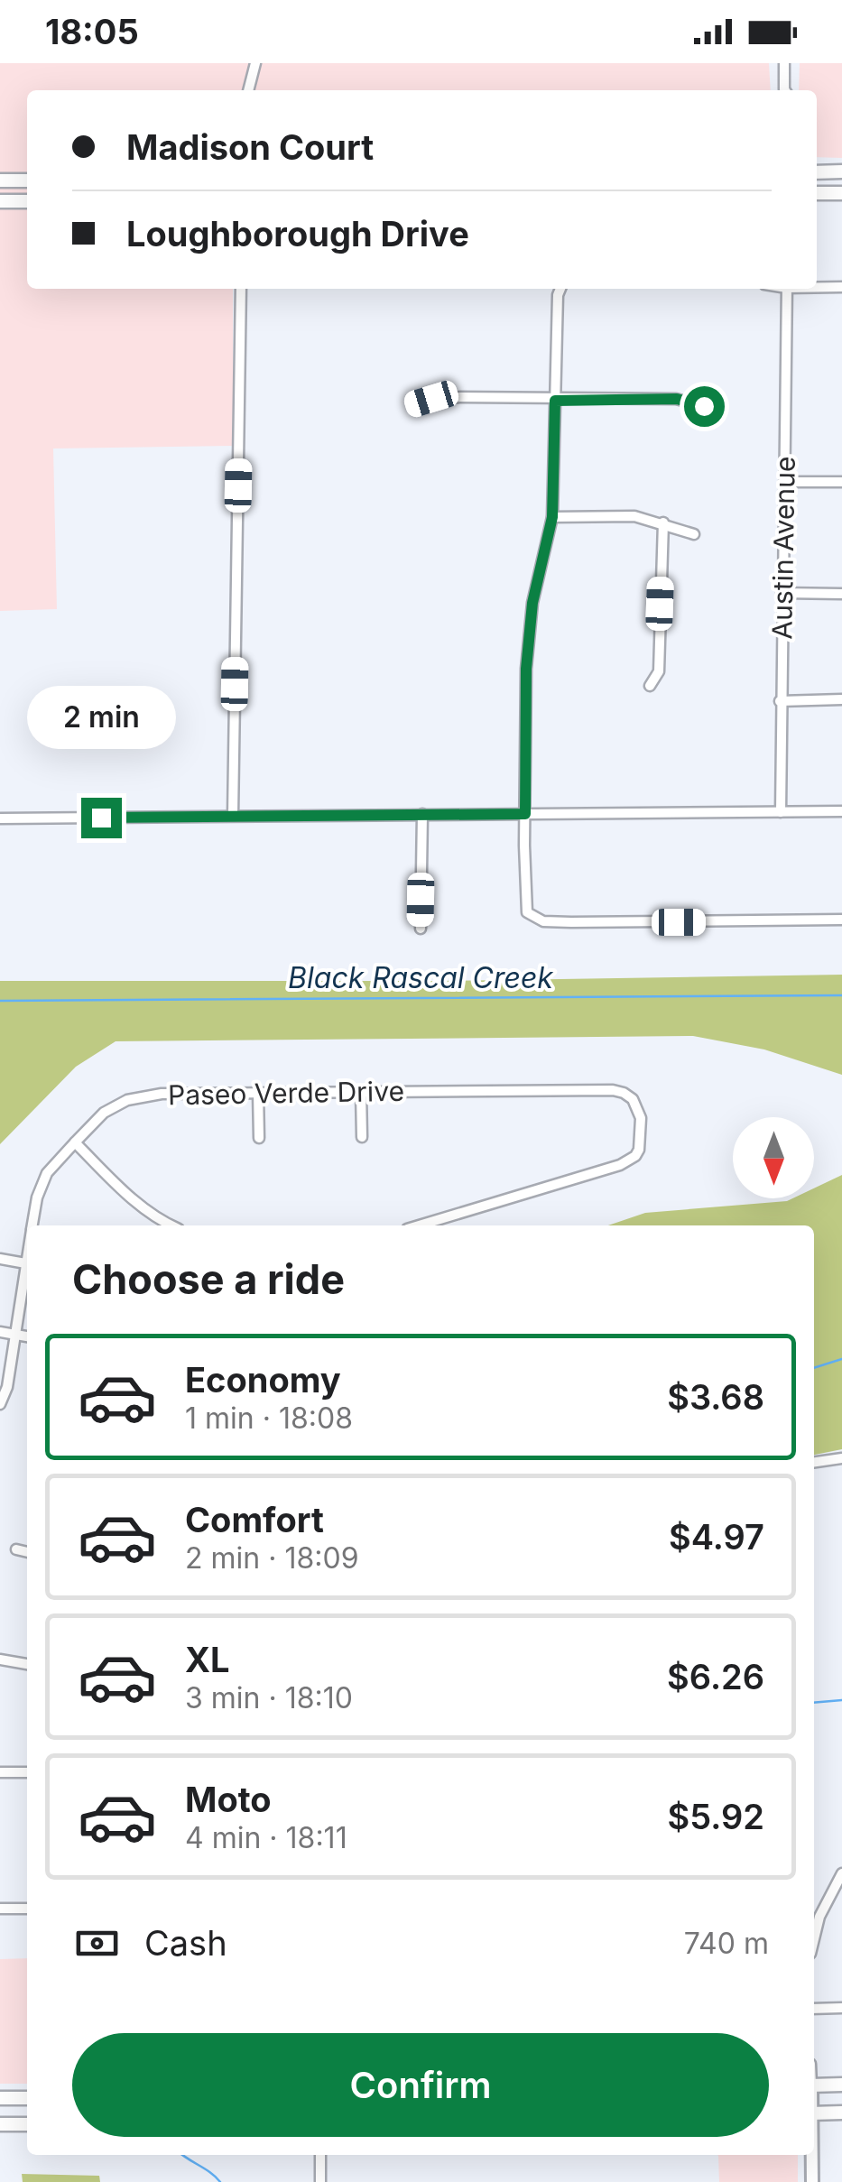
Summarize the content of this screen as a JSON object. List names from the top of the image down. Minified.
{"streets":{"street":["Austin Avenue","Paseo Verde Drive"]},"water":["Black Rascal Creek"],"north":"bottom","page":{"status":"18:05","banner":["Madison Court","Loughborough Drive"],"bubble":"2 min","heading":"Choose a ride","list":[{"name":"Economy","note":"1 min · 18:08","value":"$3.68"},{"name":"Comfort","note":"2 min · 18:09","value":"$4.97"},{"name":"XL","note":"3 min · 18:10","value":"$6.26"},{"name":"Moto","note":"4 min · 18:11","value":"$5.92"}],"pay":["Cash","740 m"],"buttons":"Confirm"}}
